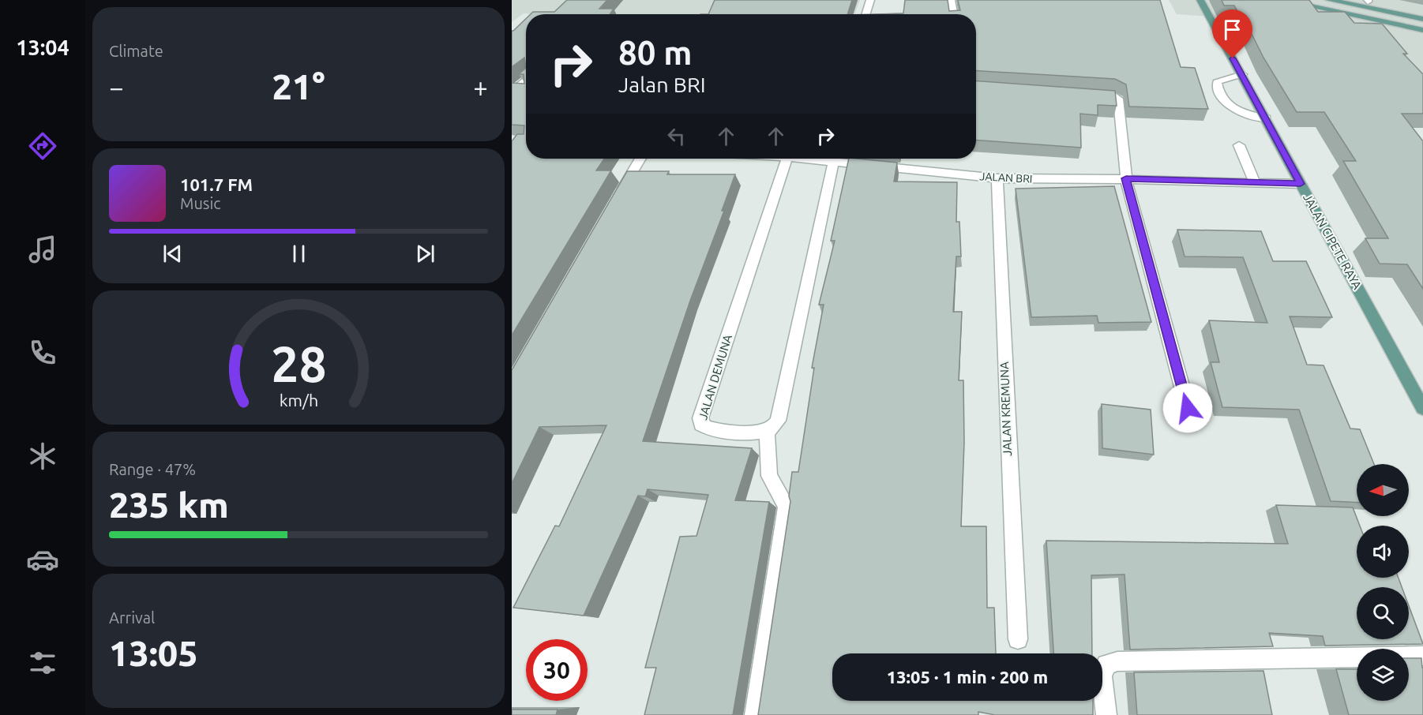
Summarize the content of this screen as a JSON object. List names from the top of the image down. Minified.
{"streets":{"main road":["JALAN CIPETE RAYA"],"street":["JALAN BRI","JALAN DEMUNA","JALAN KREMUNA"]},"crossings":[["JALAN BRI","JALAN CIPETE RAYA"],["JALAN BRI","JALAN KREMUNA"]],"north":"left","page":{"tabs":"13:04","tile":["Climate",["Range · 47%","235 km"],["Arrival","13:05"]],"turn":["80 m","Jalan BRI"],"heat":["−","21°","+"],"song":["101.7 FM","Music"],"limit":"30","trip":"13:05 · 1 min · 200 m","gauge":["28","km/h"]}}
